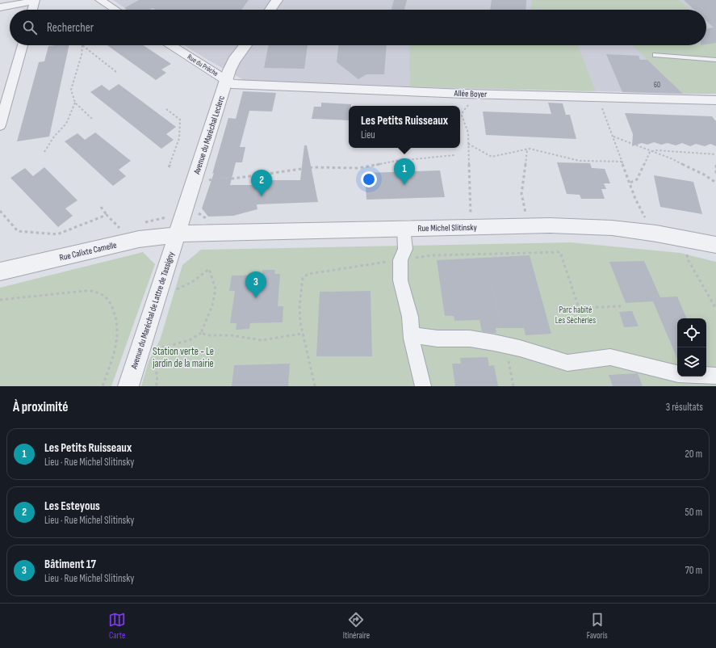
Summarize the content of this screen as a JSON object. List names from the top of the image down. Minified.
{"streets":{"street":["Rue du Prêche","Allée Boyer","Avenue du Maréchal Leclerc","Rue Michel Slitinsky","Rue Calixte Camelle","Avenue du Maréchal de Lattre de Tassigny"]},"crossings":[["Rue du Prêche","Allée Boyer"],["Rue du Prêche","Avenue du Maréchal Leclerc"],["Allée Boyer","Avenue du Maréchal Leclerc"],["Avenue du Maréchal Leclerc","Rue Michel Slitinsky"],["Avenue du Maréchal Leclerc","Rue Calixte Camelle"],["Avenue du Maréchal Leclerc","Avenue du Maréchal de Lattre de Tassigny"],["Rue Michel Slitinsky","Rue Calixte Camelle"],["Rue Michel Slitinsky","Avenue du Maréchal de Lattre de Tassigny"],["Rue Calixte Camelle","Avenue du Maréchal de Lattre de Tassigny"]],"parks":["Parc habité Les Sècheries","Station verte - Le jardin de la mairie"],"house_numbers":["60"],"page":{"search":"Rechercher","popup":["Les Petits Ruisseaux","Lieu"],"pins":["1","2","3"],"heading":["À proximité","3 résultats"],"list":[{"mark":"1","name":"Les Petits Ruisseaux","note":"Lieu · Rue Michel Slitinsky","value":"20 m"},{"mark":"2","name":"Les Esteyous","note":"Lieu · Rue Michel Slitinsky","value":"50 m"},{"mark":"3","name":"Bâtiment 17","note":"Lieu · Rue Michel Slitinsky","value":"70 m"}],"nav":["Carte","Itinéraire","Favoris"]}}
